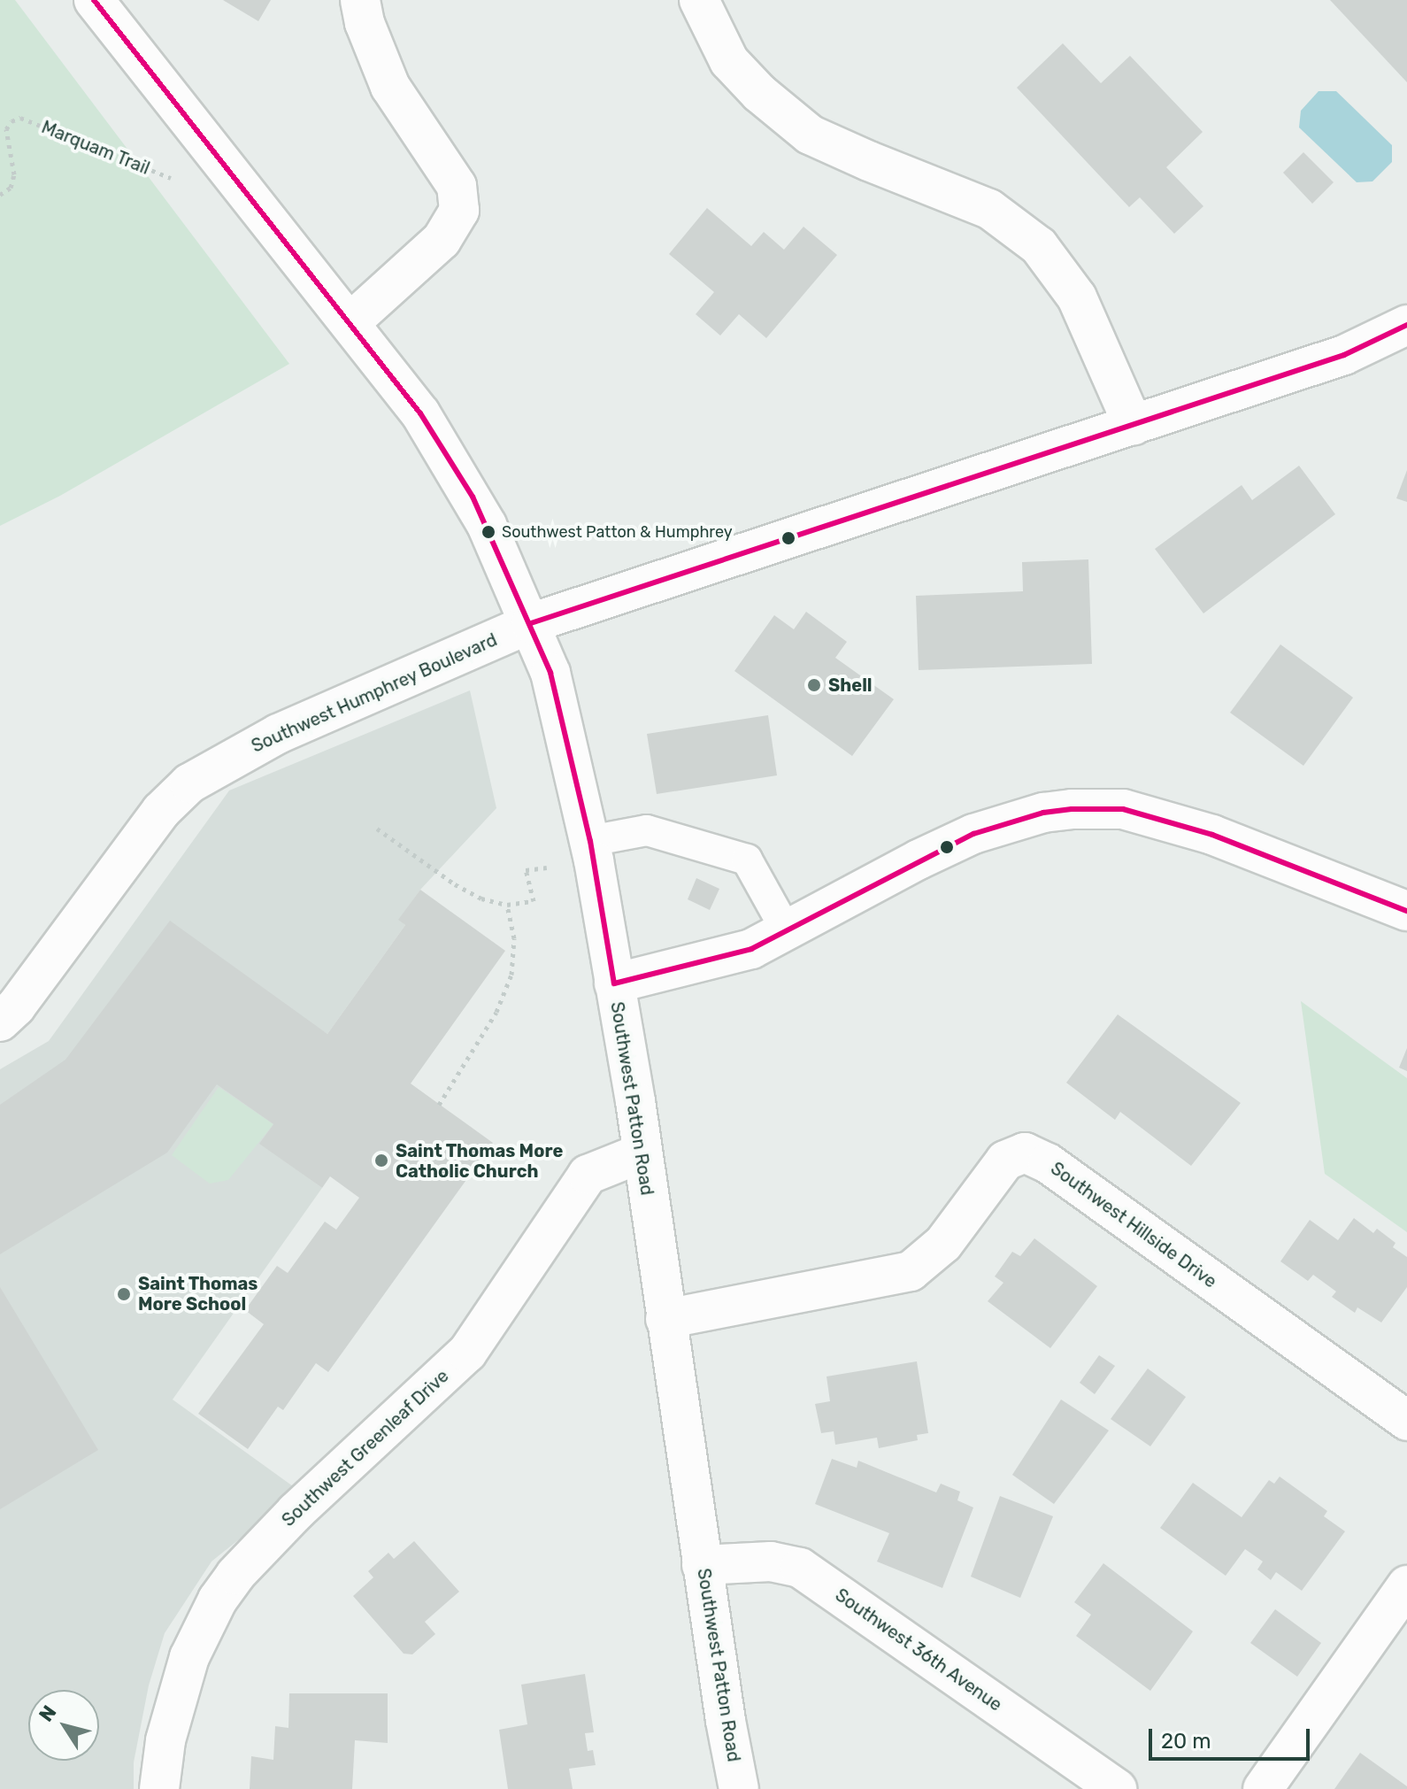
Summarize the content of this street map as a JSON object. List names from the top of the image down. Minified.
{"streets":{"street":["Southwest Humphrey Boulevard","Southwest Patton Road","Southwest Hillside Drive","Southwest Greenleaf Drive","Southwest 36th Avenue"],"path":["Marquam Trail"]},"crossings":[["Southwest Humphrey Boulevard","Southwest Patton Road"],["Southwest Patton Road","Southwest Hillside Drive"],["Southwest Patton Road","Southwest Greenleaf Drive"],["Southwest Patton Road","Southwest 36th Avenue"]],"places":["Southwest Patton & Humphrey","Shell","Saint Thomas More Catholic Church","Saint Thomas More School"],"scale_bar":"20 m","north":"top left"}
